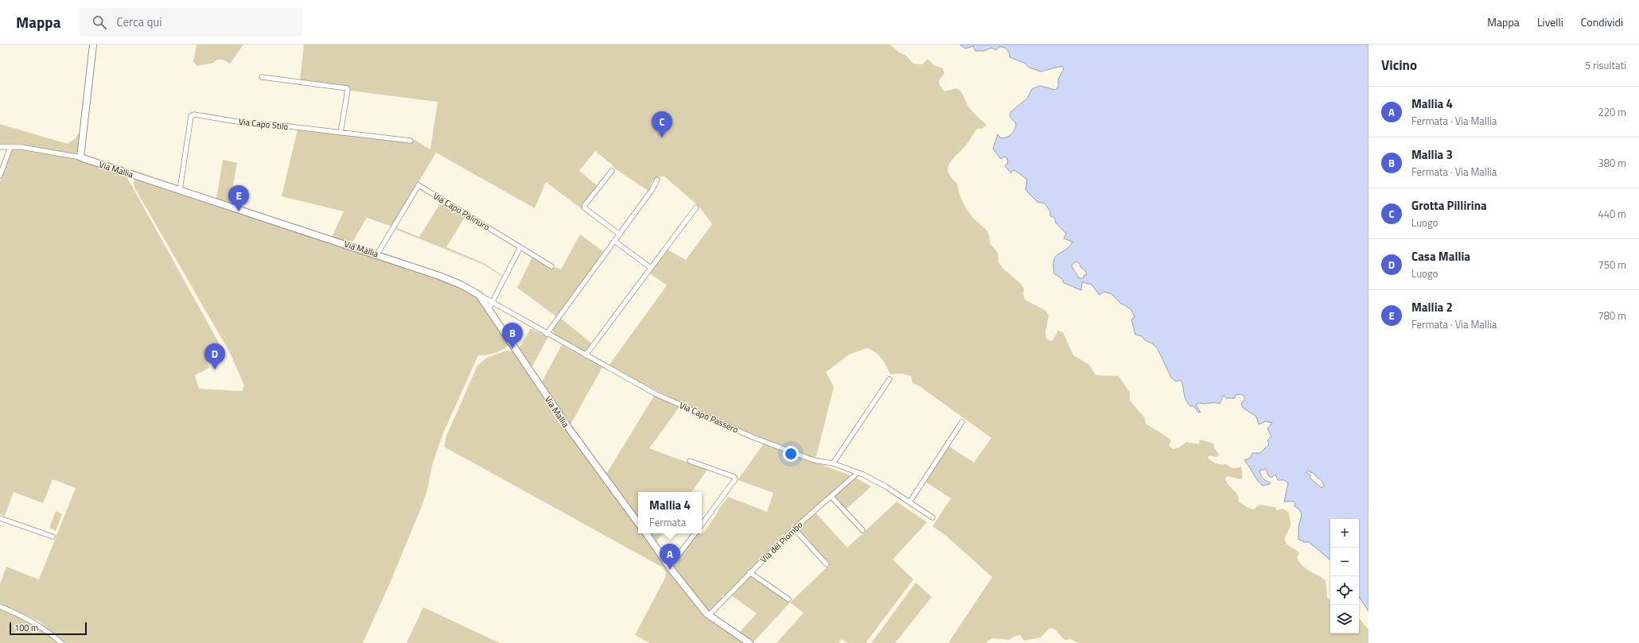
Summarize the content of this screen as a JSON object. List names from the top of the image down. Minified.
{"streets":{"street":["Via Capo Stilo","Via Mallia","Via Capo Palinuro","Via Capo Passero","Via del Piombo"]},"crossings":[["Via Capo Stilo","Via Mallia"],["Via Mallia","Via Capo Palinuro"],["Via Mallia","Via Capo Passero"],["Via Capo Passero","Via del Piombo"]],"scale_bar":"100 m","page":{"header":"Mappa","search":"Cerca qui","nav":["Mappa","Livelli","Condividi"],"heading":["Vicino","5 risultati"],"list":[{"mark":"A","name":"Mallia 4","note":"Fermata · Via Mallia","value":"220 m"},{"mark":"B","name":"Mallia 3","note":"Fermata · Via Mallia","value":"380 m"},{"mark":"C","name":"Grotta Pillirina","note":"Luogo","value":"440 m"},{"mark":"D","name":"Casa Mallia","note":"Luogo","value":"750 m"},{"mark":"E","name":"Mallia 2","note":"Fermata · Via Mallia","value":"780 m"}],"pins":["C","E","B","D","A"],"popup":["Mallia 4","Fermata"],"map_buttons":["+","−"],"scale":"100 m"}}
